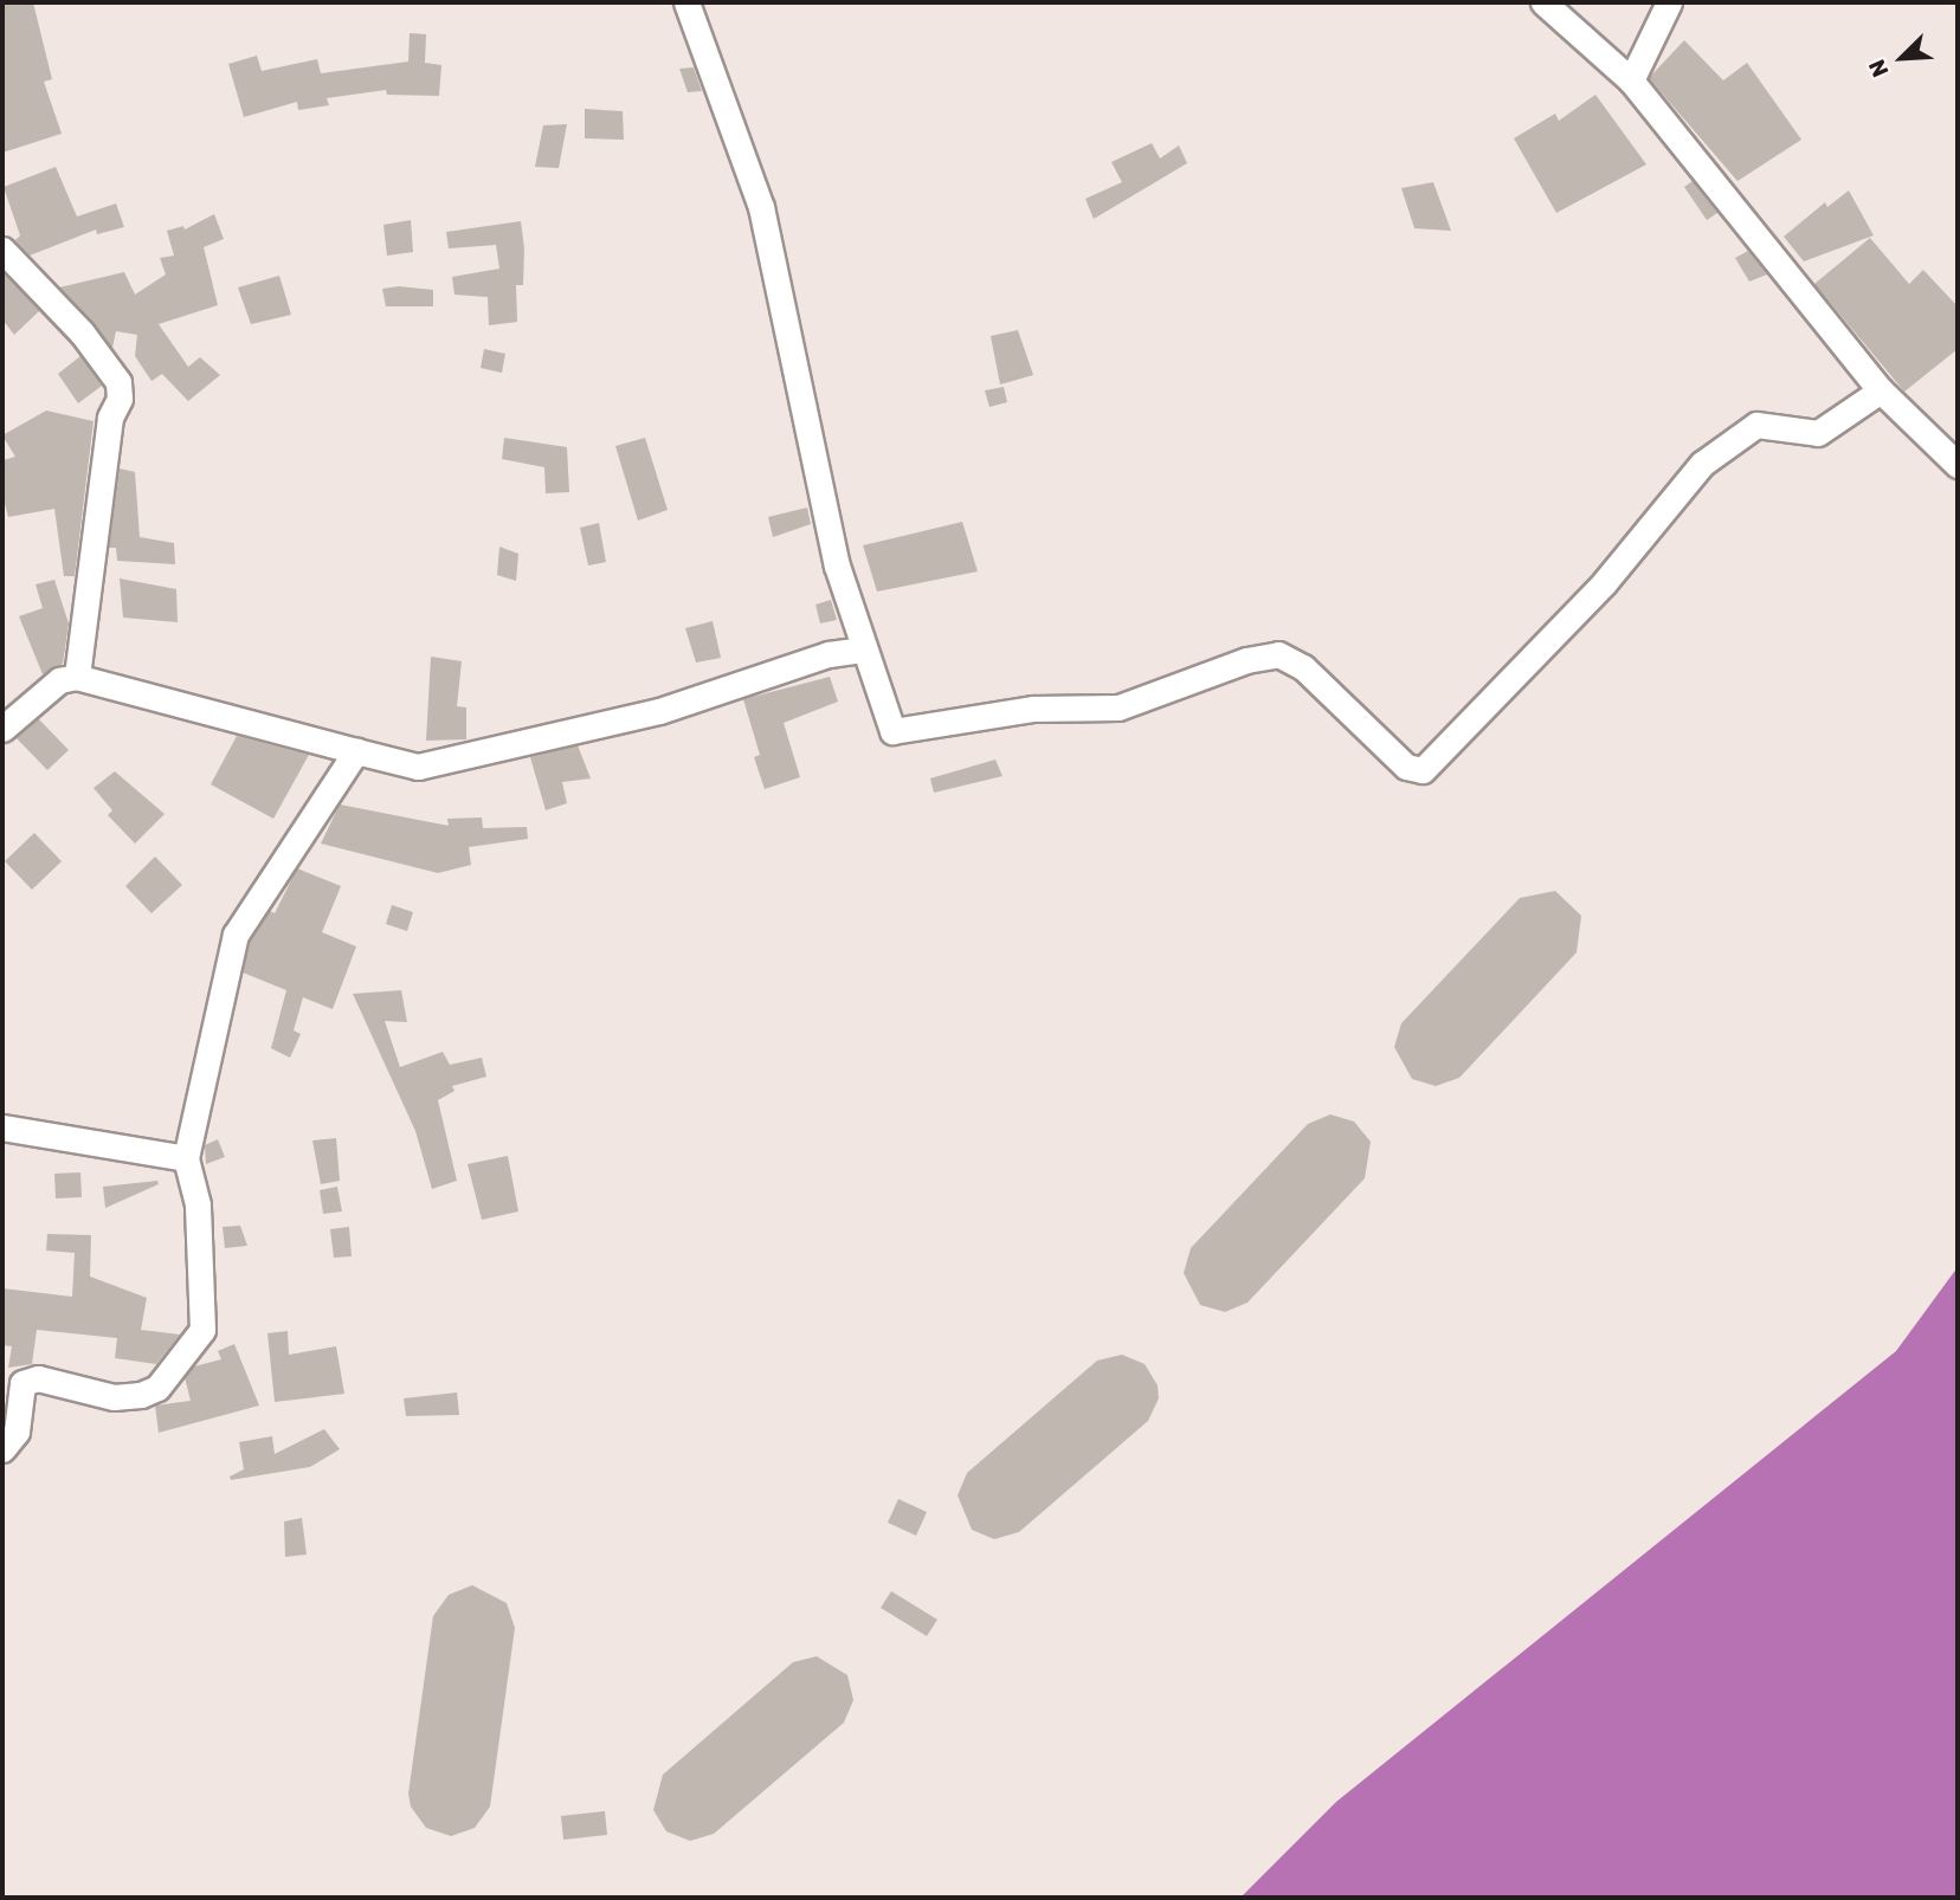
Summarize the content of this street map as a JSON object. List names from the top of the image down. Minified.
{"north":"bottom left"}
